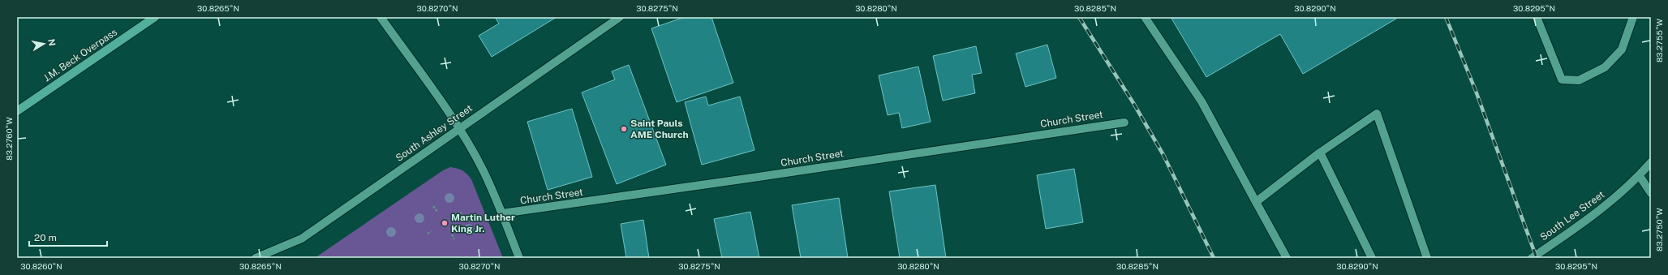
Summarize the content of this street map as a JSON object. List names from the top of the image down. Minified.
{"streets":{"main road":["J.M. Beck Overpass"],"street":["Church Street","South Ashley Street","South Lee Street"]},"places":["Saint Pauls AME Church","Martin Luther King Jr."],"scale_bar":"20 m","north":"right","coordinates":["30.8265°N","30.8270°N","30.8275°N","30.8280°N","30.8285°N","30.8290°N","30.8295°N","83.2755°W","83.2760°W","83.2750°W","30.8260°N"]}
